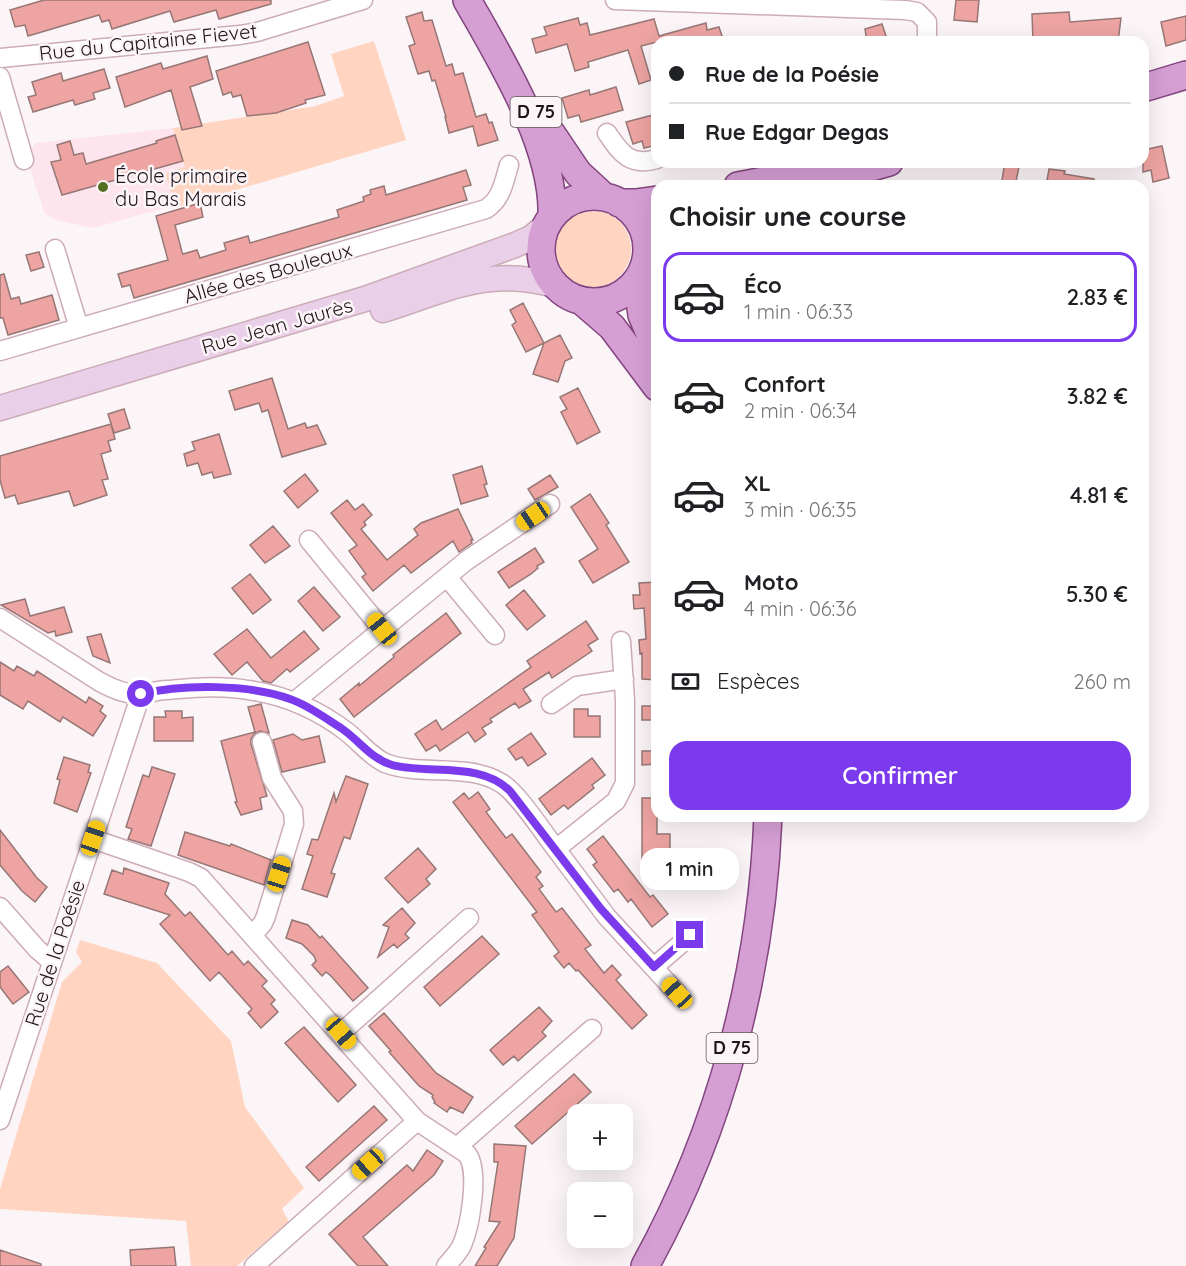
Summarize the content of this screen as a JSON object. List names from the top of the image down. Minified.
{"streets":{"main road":["D 75","Rue Jean Jaurès"],"street":["Rue du Capitaine Fievet","Allée des Bouleaux","Rue de la Poésie"]},"crossings":[["D 75","Rue Jean Jaurès"]],"places":["École primaire du Bas Marais"],"page":{"banner":["Rue de la Poésie","Rue Edgar Degas"],"heading":"Choisir une course","list":[{"name":"Éco","note":"1 min · 06:33","value":"2.83 €"},{"name":"Confort","note":"2 min · 06:34","value":"3.82 €"},{"name":"XL","note":"3 min · 06:35","value":"4.81 €"},{"name":"Moto","note":"4 min · 06:36","value":"5.30 €"}],"pay":["Espèces","260 m"],"buttons":"Confirmer","bubble":"1 min","map_buttons":["+","−"]}}
